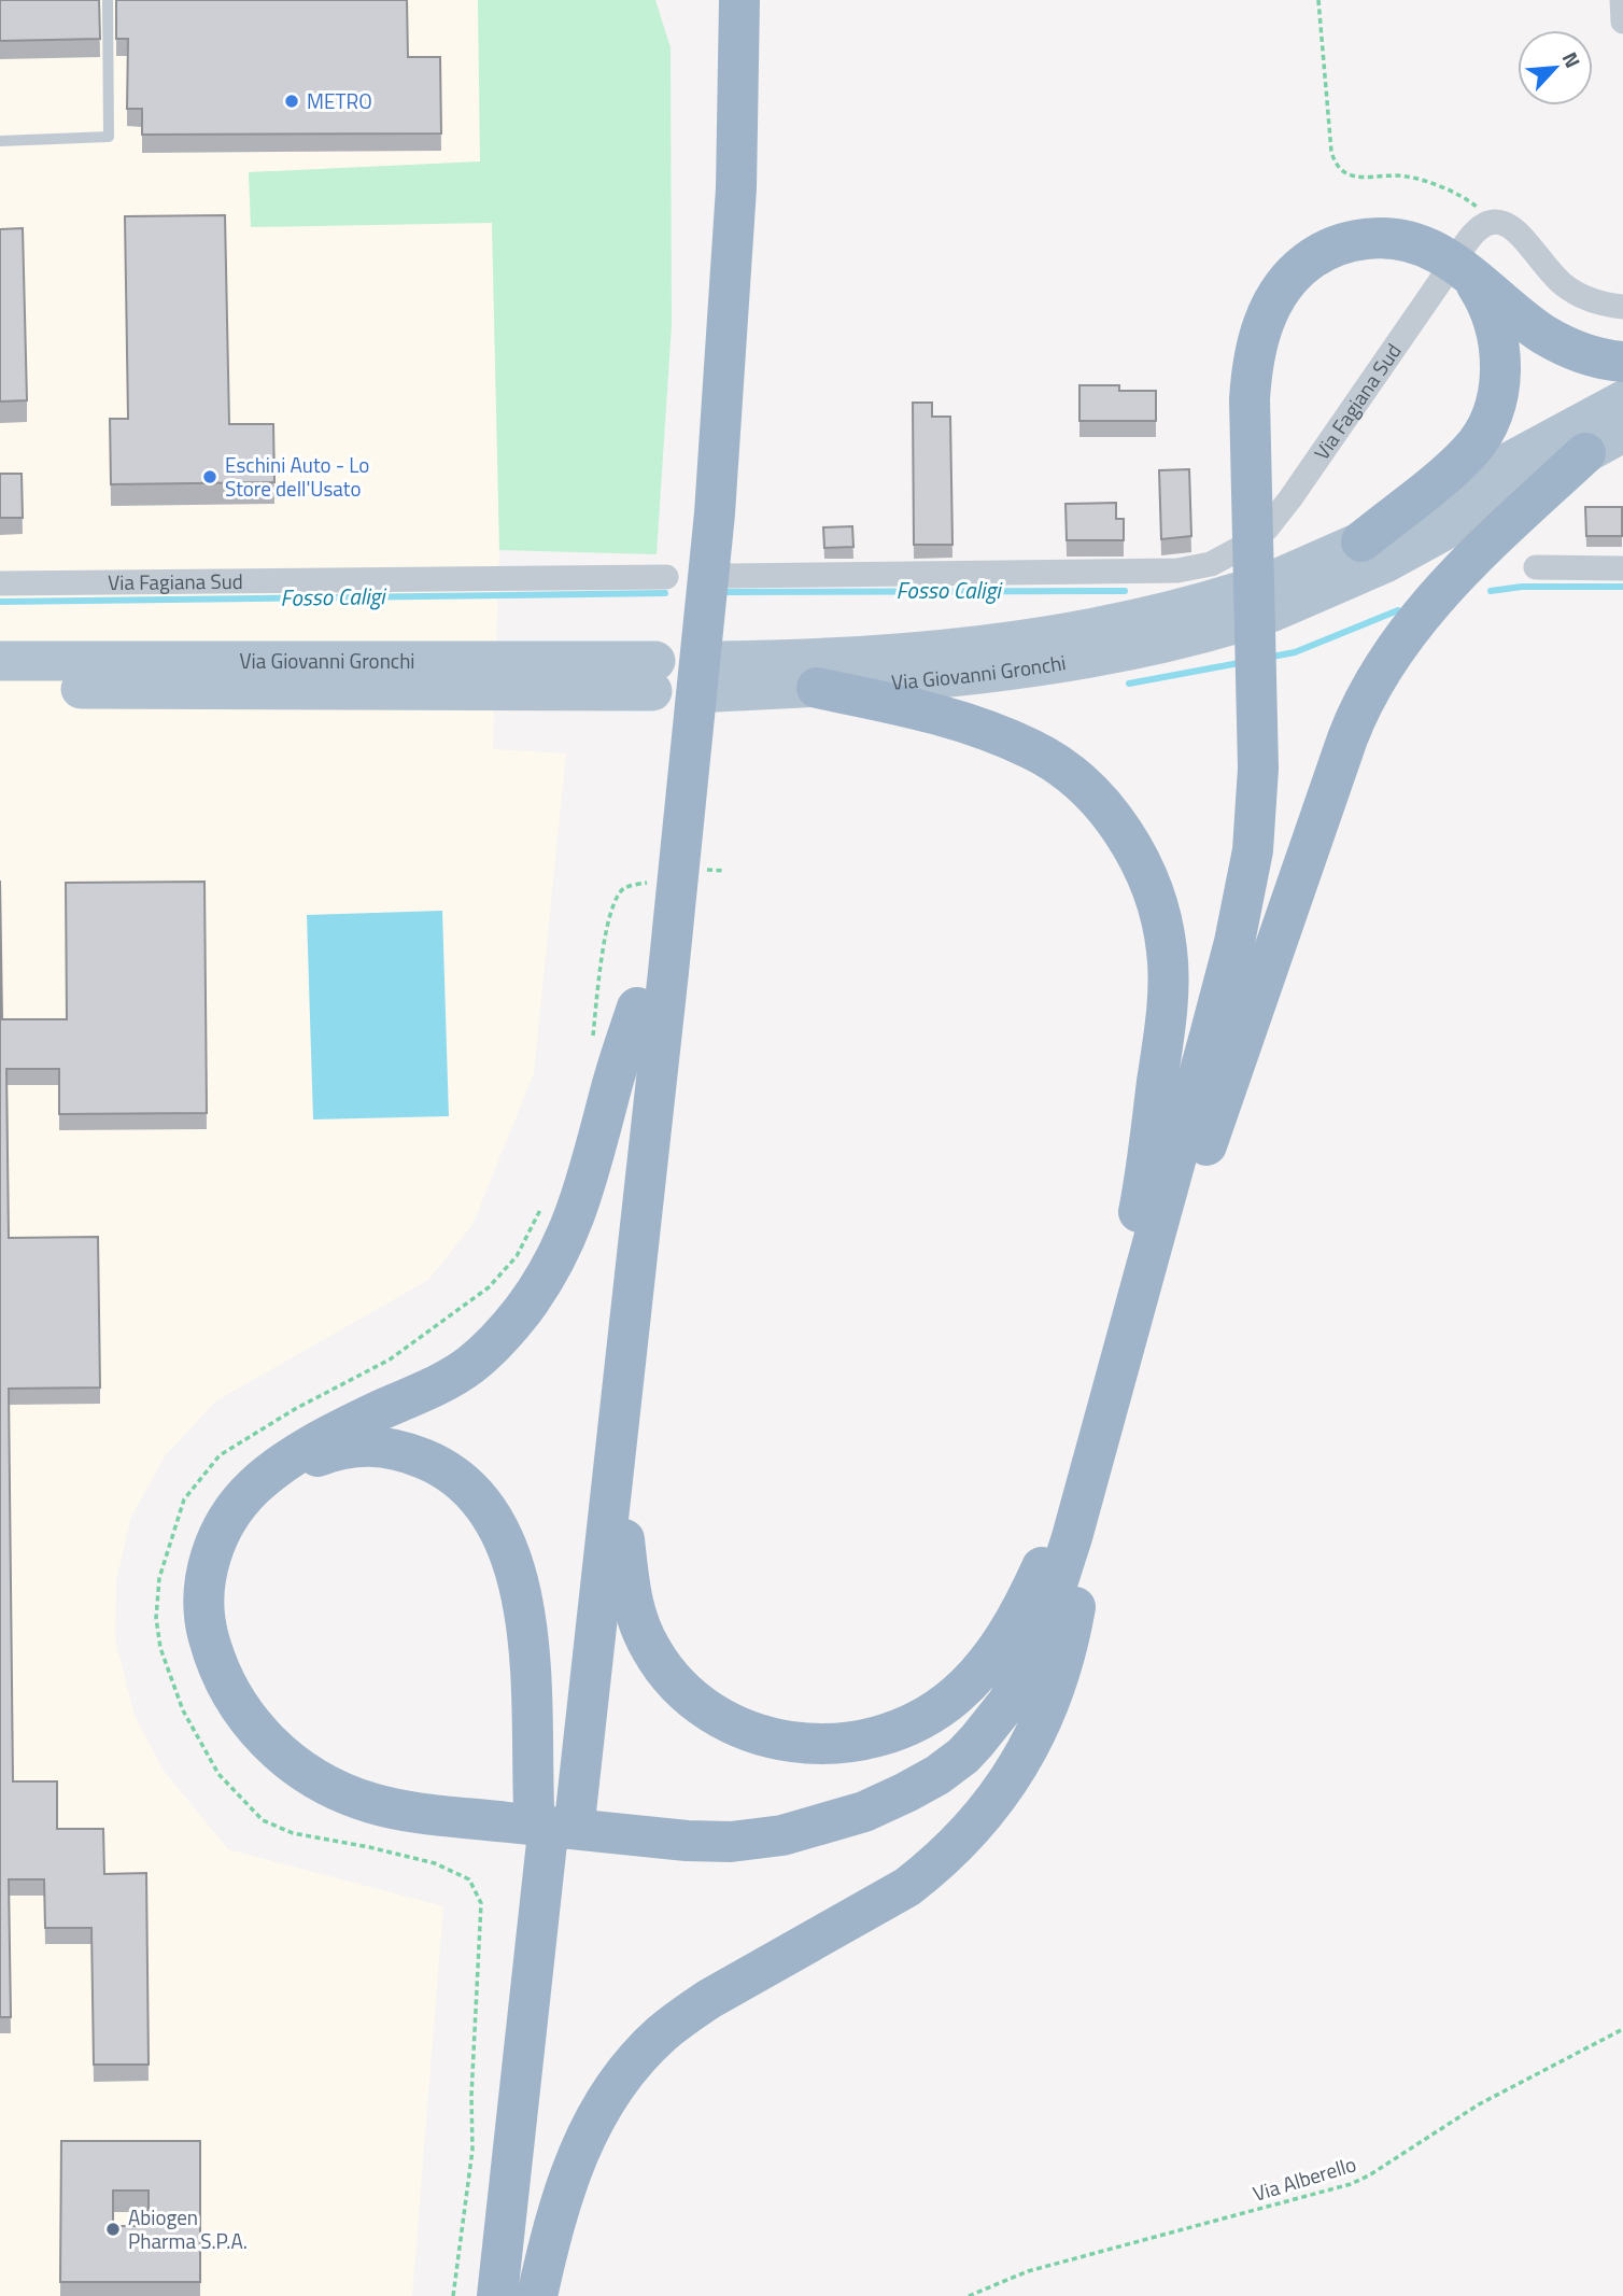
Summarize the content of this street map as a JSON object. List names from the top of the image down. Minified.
{"streets":{"main road":["Via Giovanni Gronchi"],"street":["Via Fagiana Sud"],"path":["Via Alberello"]},"water":["Fosso Caligi"],"places":["METRO","Eschini Auto - Lo Store dell'Usato","Abiogen Pharma S.P.A."],"north":"top right"}
